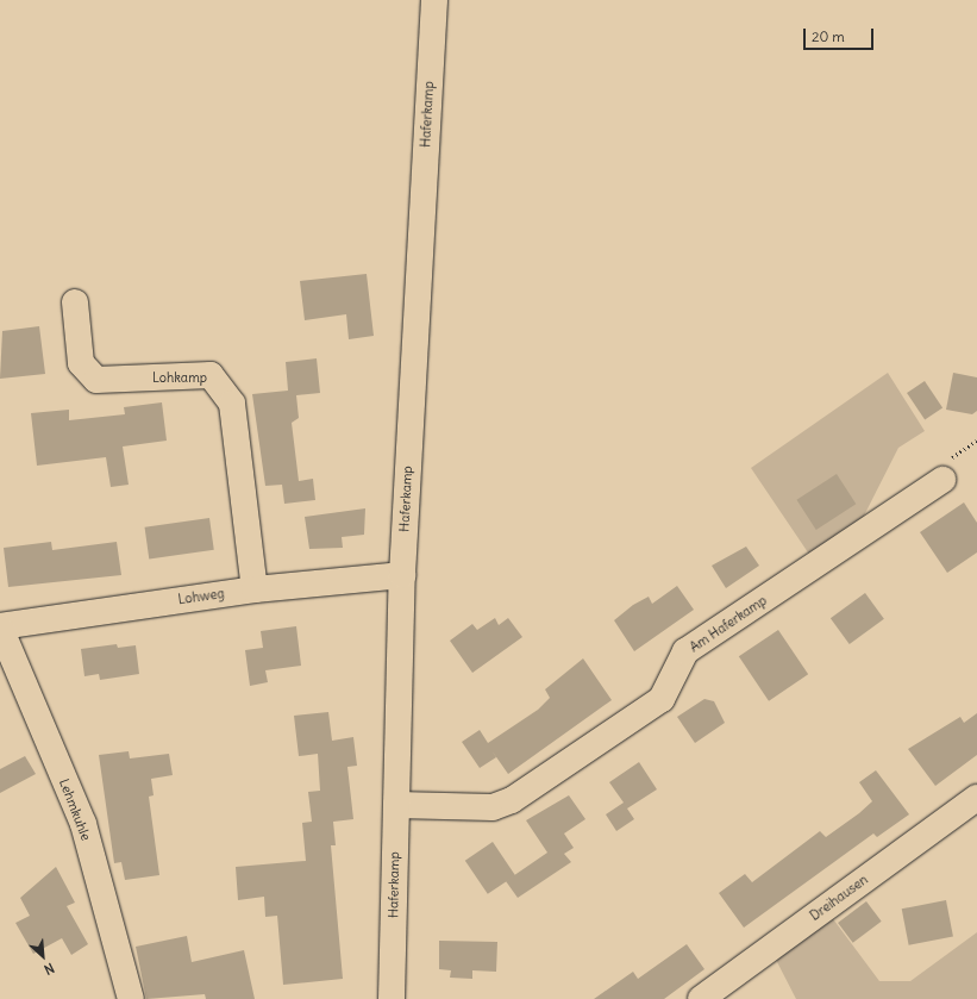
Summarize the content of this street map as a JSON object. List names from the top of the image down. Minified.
{"streets":{"street":["Haferkamp","Lohkamp","Lohweg","Am Haferkamp","Lehmkuhle","Dreihausen"]},"crossings":[["Haferkamp","Lohweg"],["Haferkamp","Am Haferkamp"],["Lohkamp","Lohweg"],["Lohweg","Lehmkuhle"]],"scale_bar":"20 m","north":"bottom right"}
